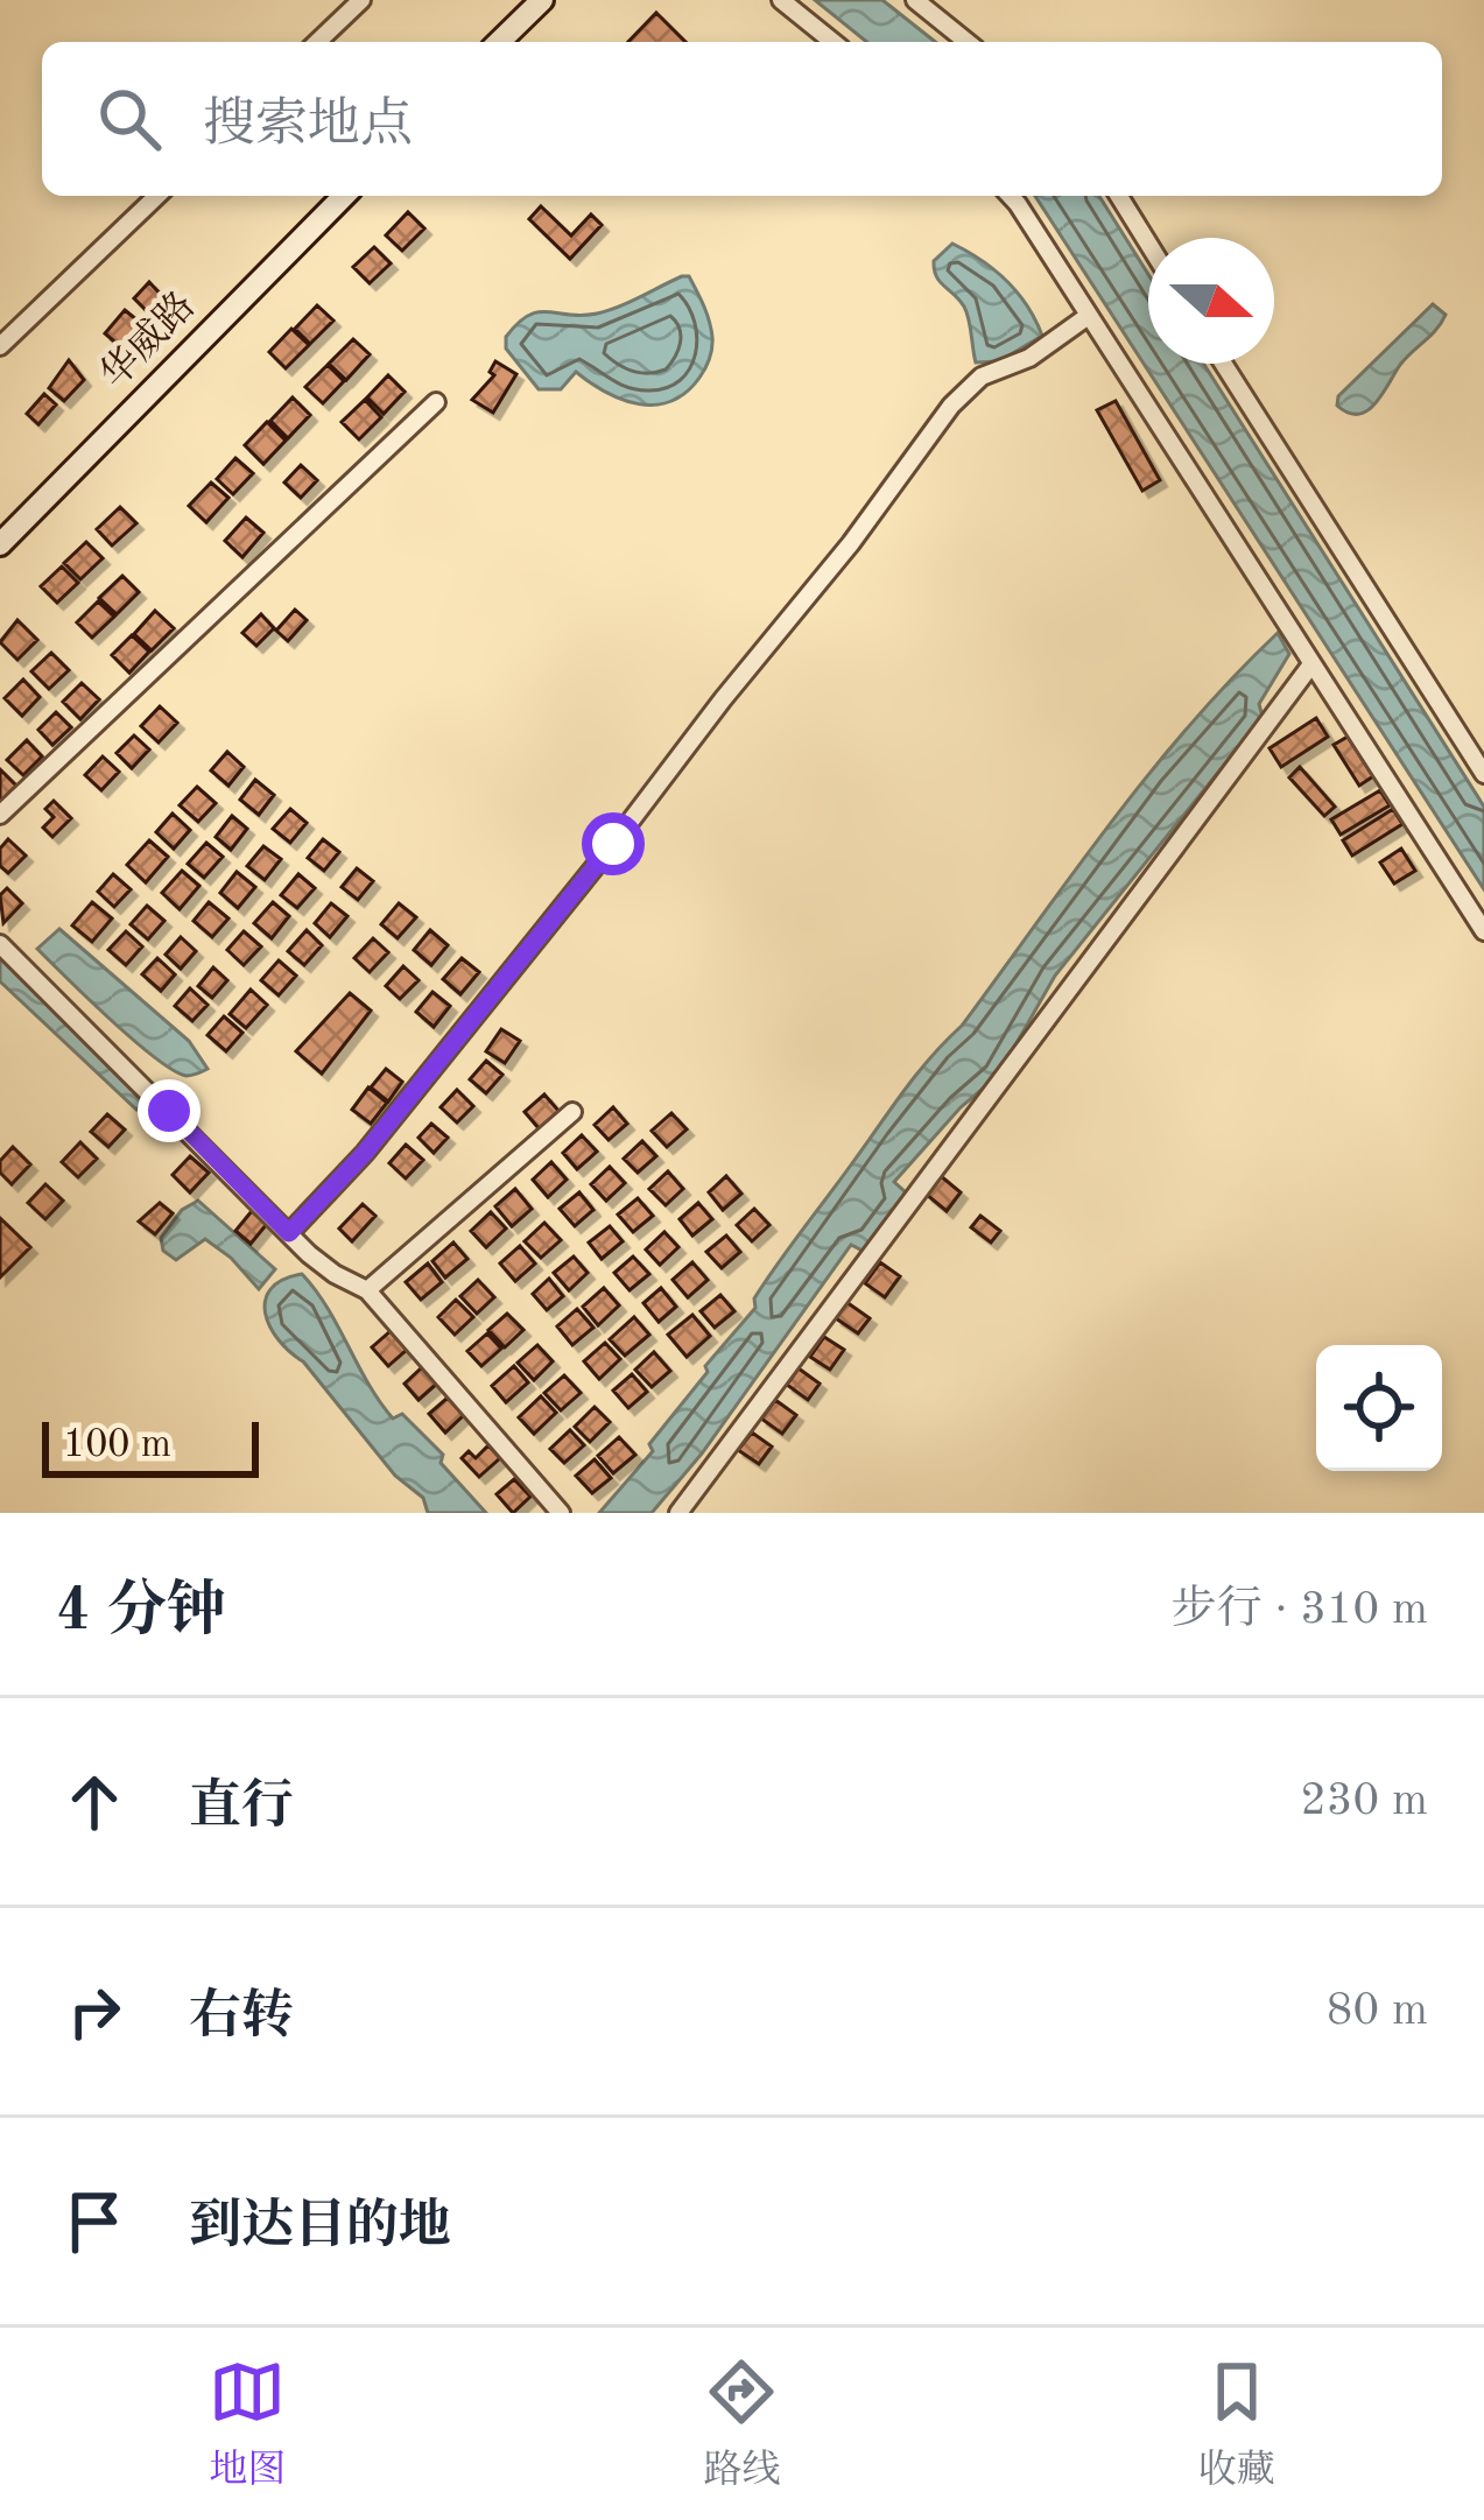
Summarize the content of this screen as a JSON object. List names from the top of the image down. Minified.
{"streets":{"main road":["华威路"]},"scale_bar":"100 m","north":"right","page":{"search":"搜索地点","scale":"100 m","heading":["4 分钟","步行 · 310 m"],"list":[["直行","230 m"],["右转","80 m"],"到达目的地"],"nav":["地图","路线","收藏"]}}
